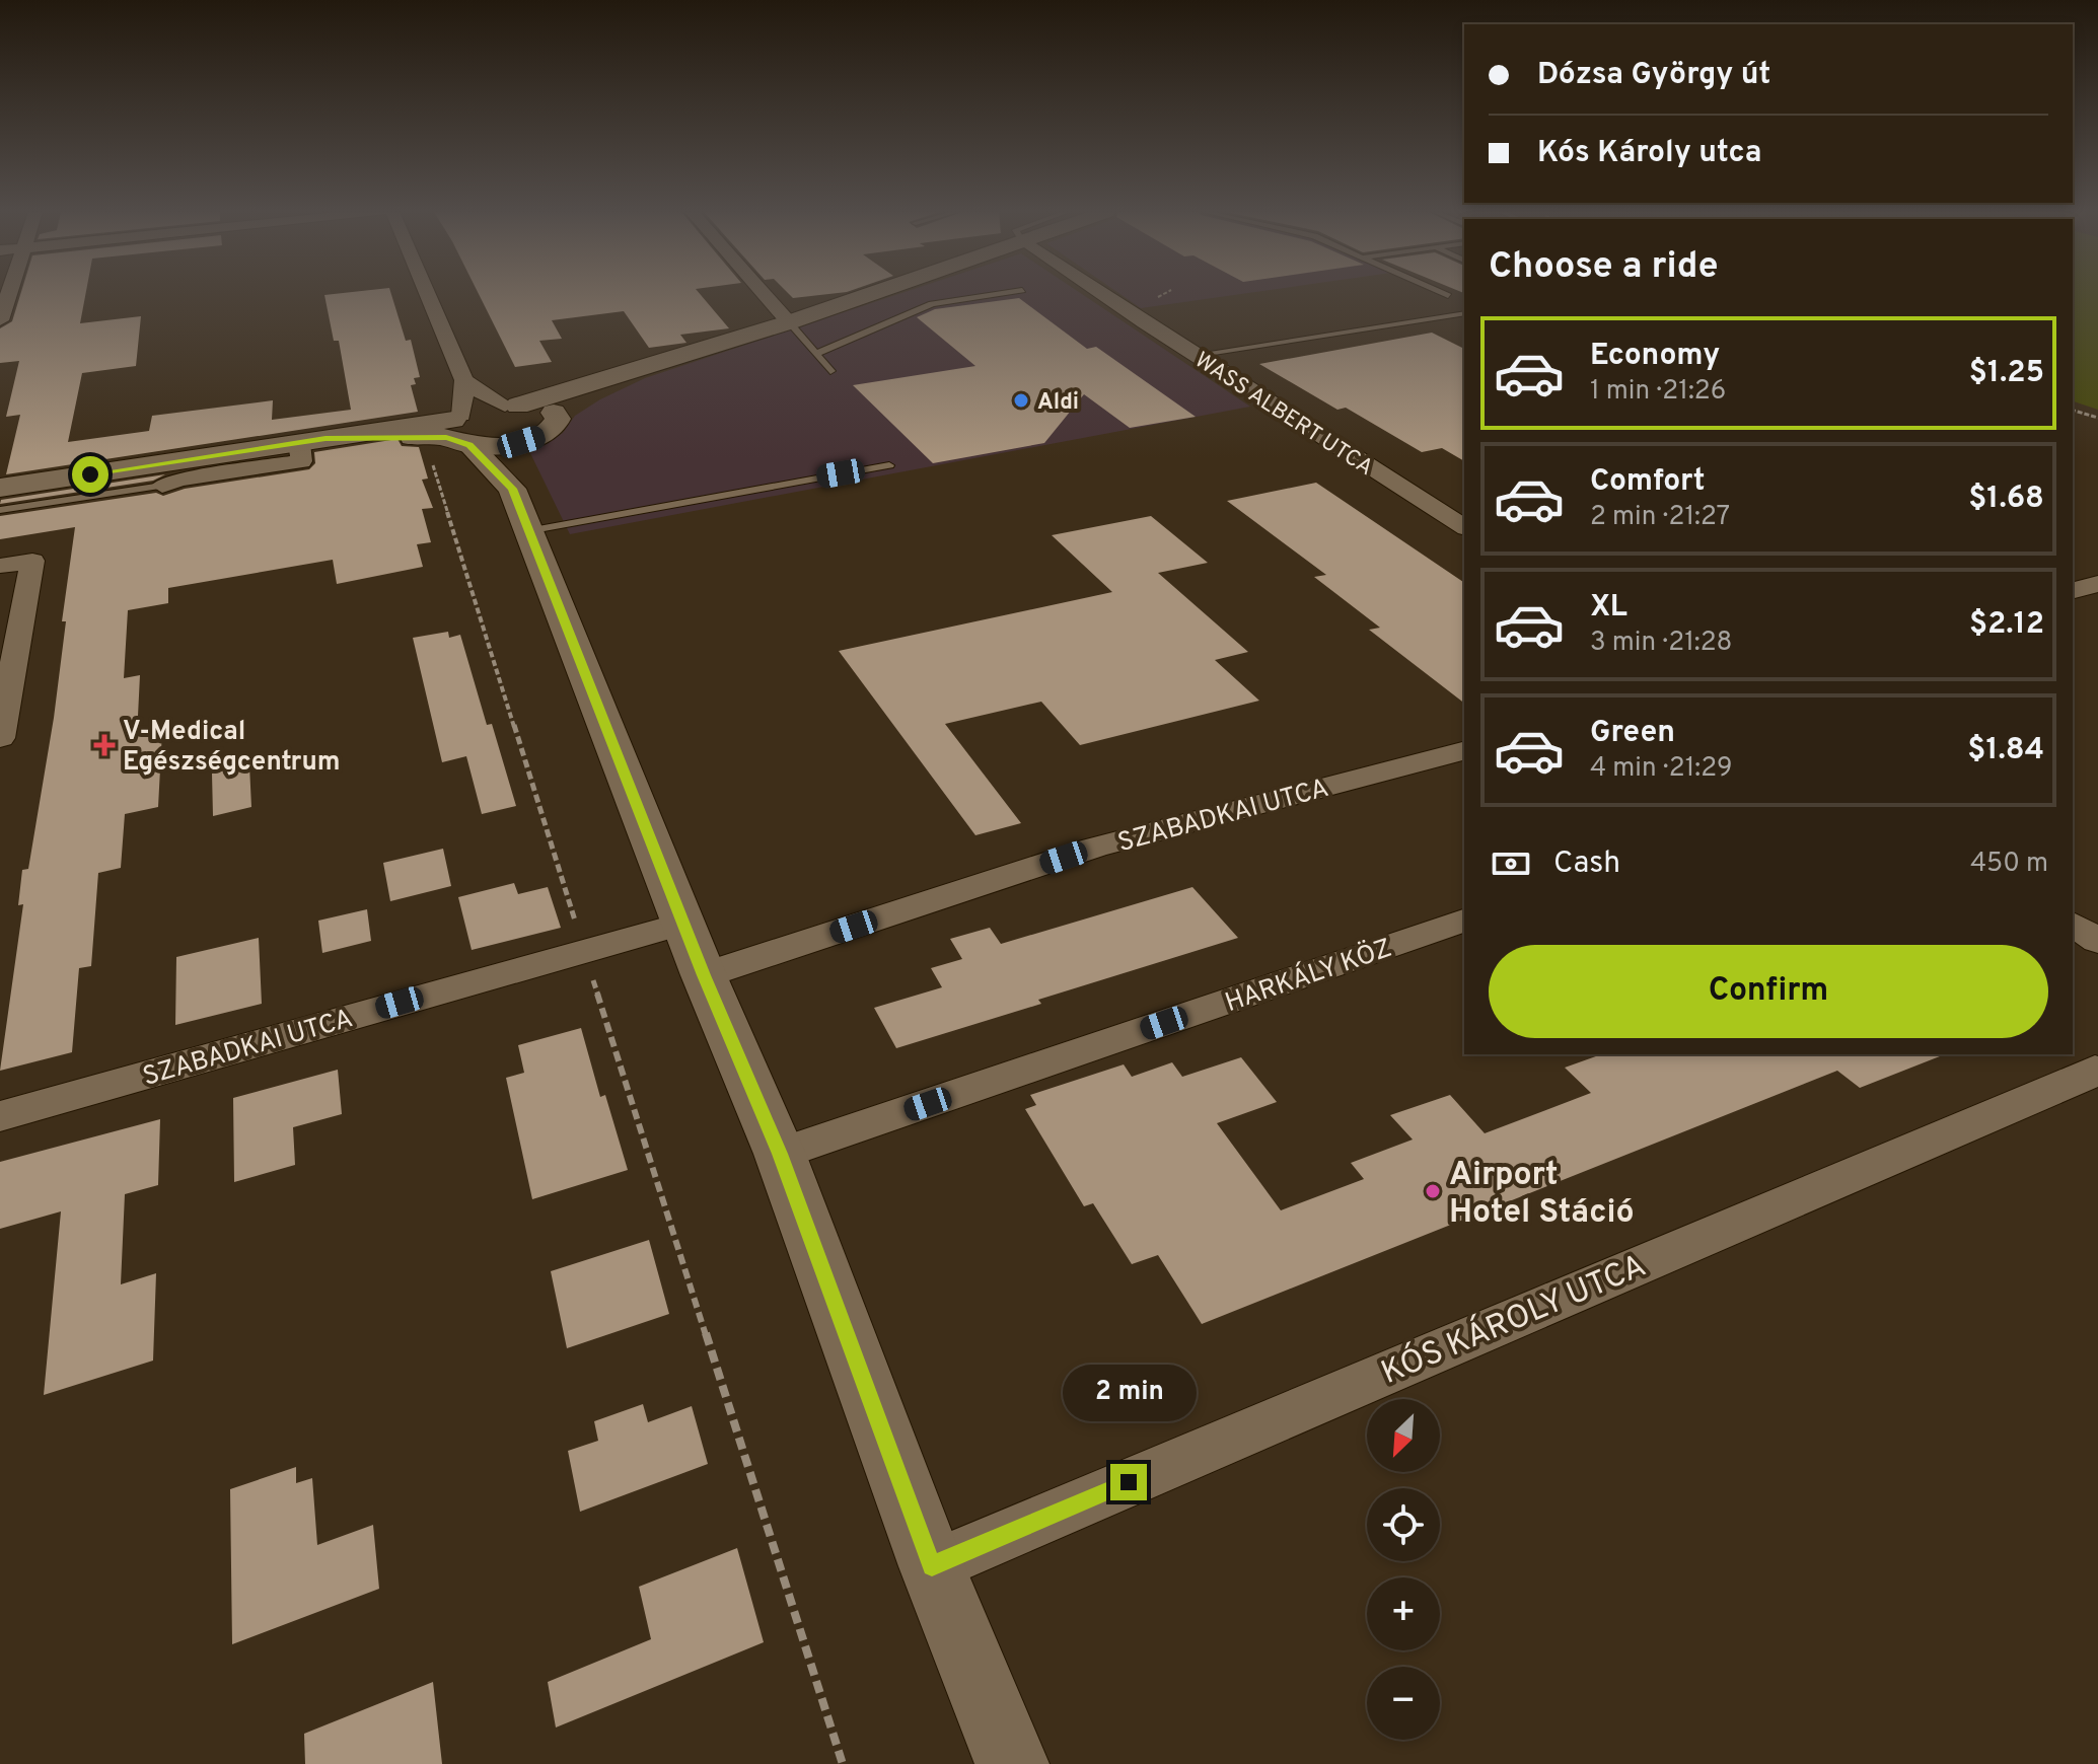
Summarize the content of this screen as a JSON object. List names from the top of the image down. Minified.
{"streets":{"street":["WASS ALBERT UTCA","SZABADKAI UTCA","HARKÁLY KÖZ","KÓS KÁROLY UTCA"]},"places":{"other":["Aldi","Airport Hotel Stáció"],"health":["V-Medical Egészségcentrum"]},"north":"bottom left","page":{"banner":["Dózsa György út","Kós Károly utca"],"heading":"Choose a ride","list":[{"name":"Economy","note":"1 min · 21:26","value":"$1.25"},{"name":"Comfort","note":"2 min · 21:27","value":"$1.68"},{"name":"XL","note":"3 min · 21:28","value":"$2.12"},{"name":"Green","note":"4 min · 21:29","value":"$1.84"}],"pay":["Cash","450 m"],"buttons":"Confirm","bubble":"2 min","map_buttons":["+","−"]}}
